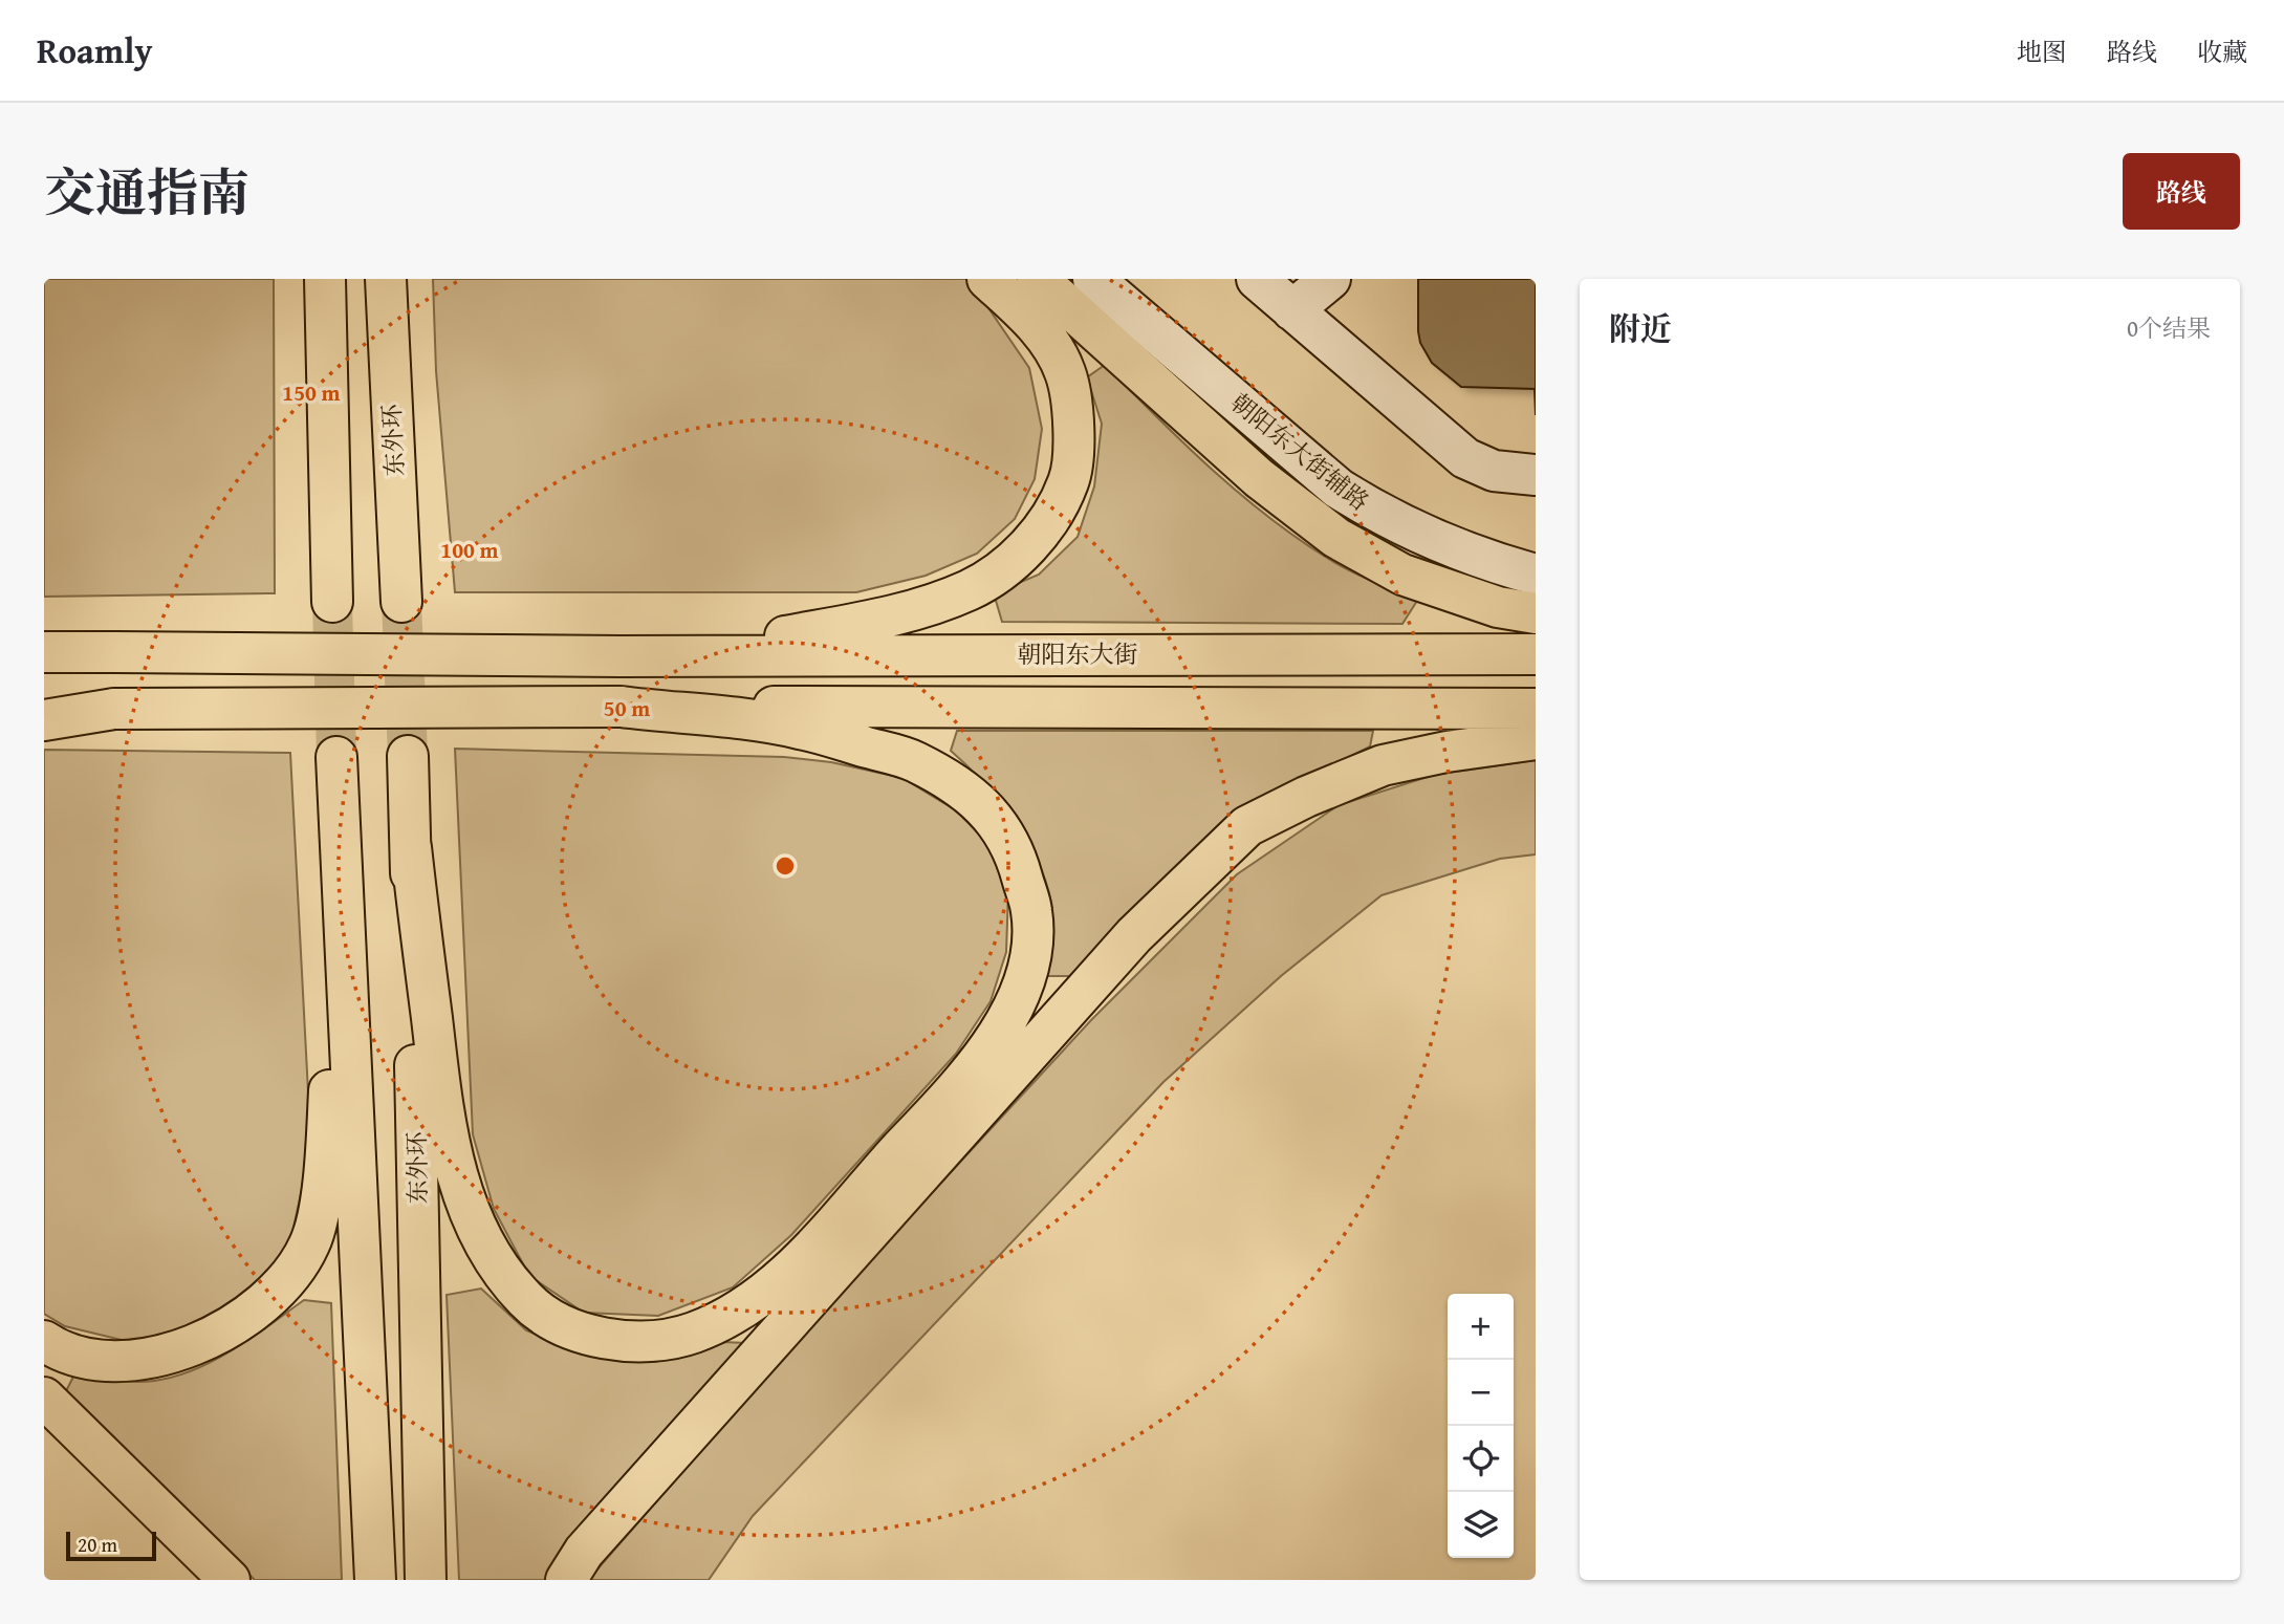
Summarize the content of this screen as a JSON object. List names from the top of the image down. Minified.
{"streets":{"main road":["东外环","朝阳东大街"],"street":["朝阳东大街辅路"]},"scale_bar":"20 m","page":{"header":"Roamly","nav":["地图","路线","收藏"],"title":"交通指南","buttons":"路线","heading":["附近","0个结果"],"map_buttons":["+","−"],"scale":"20 m"},"rings":["150 m","100 m","50 m"]}
